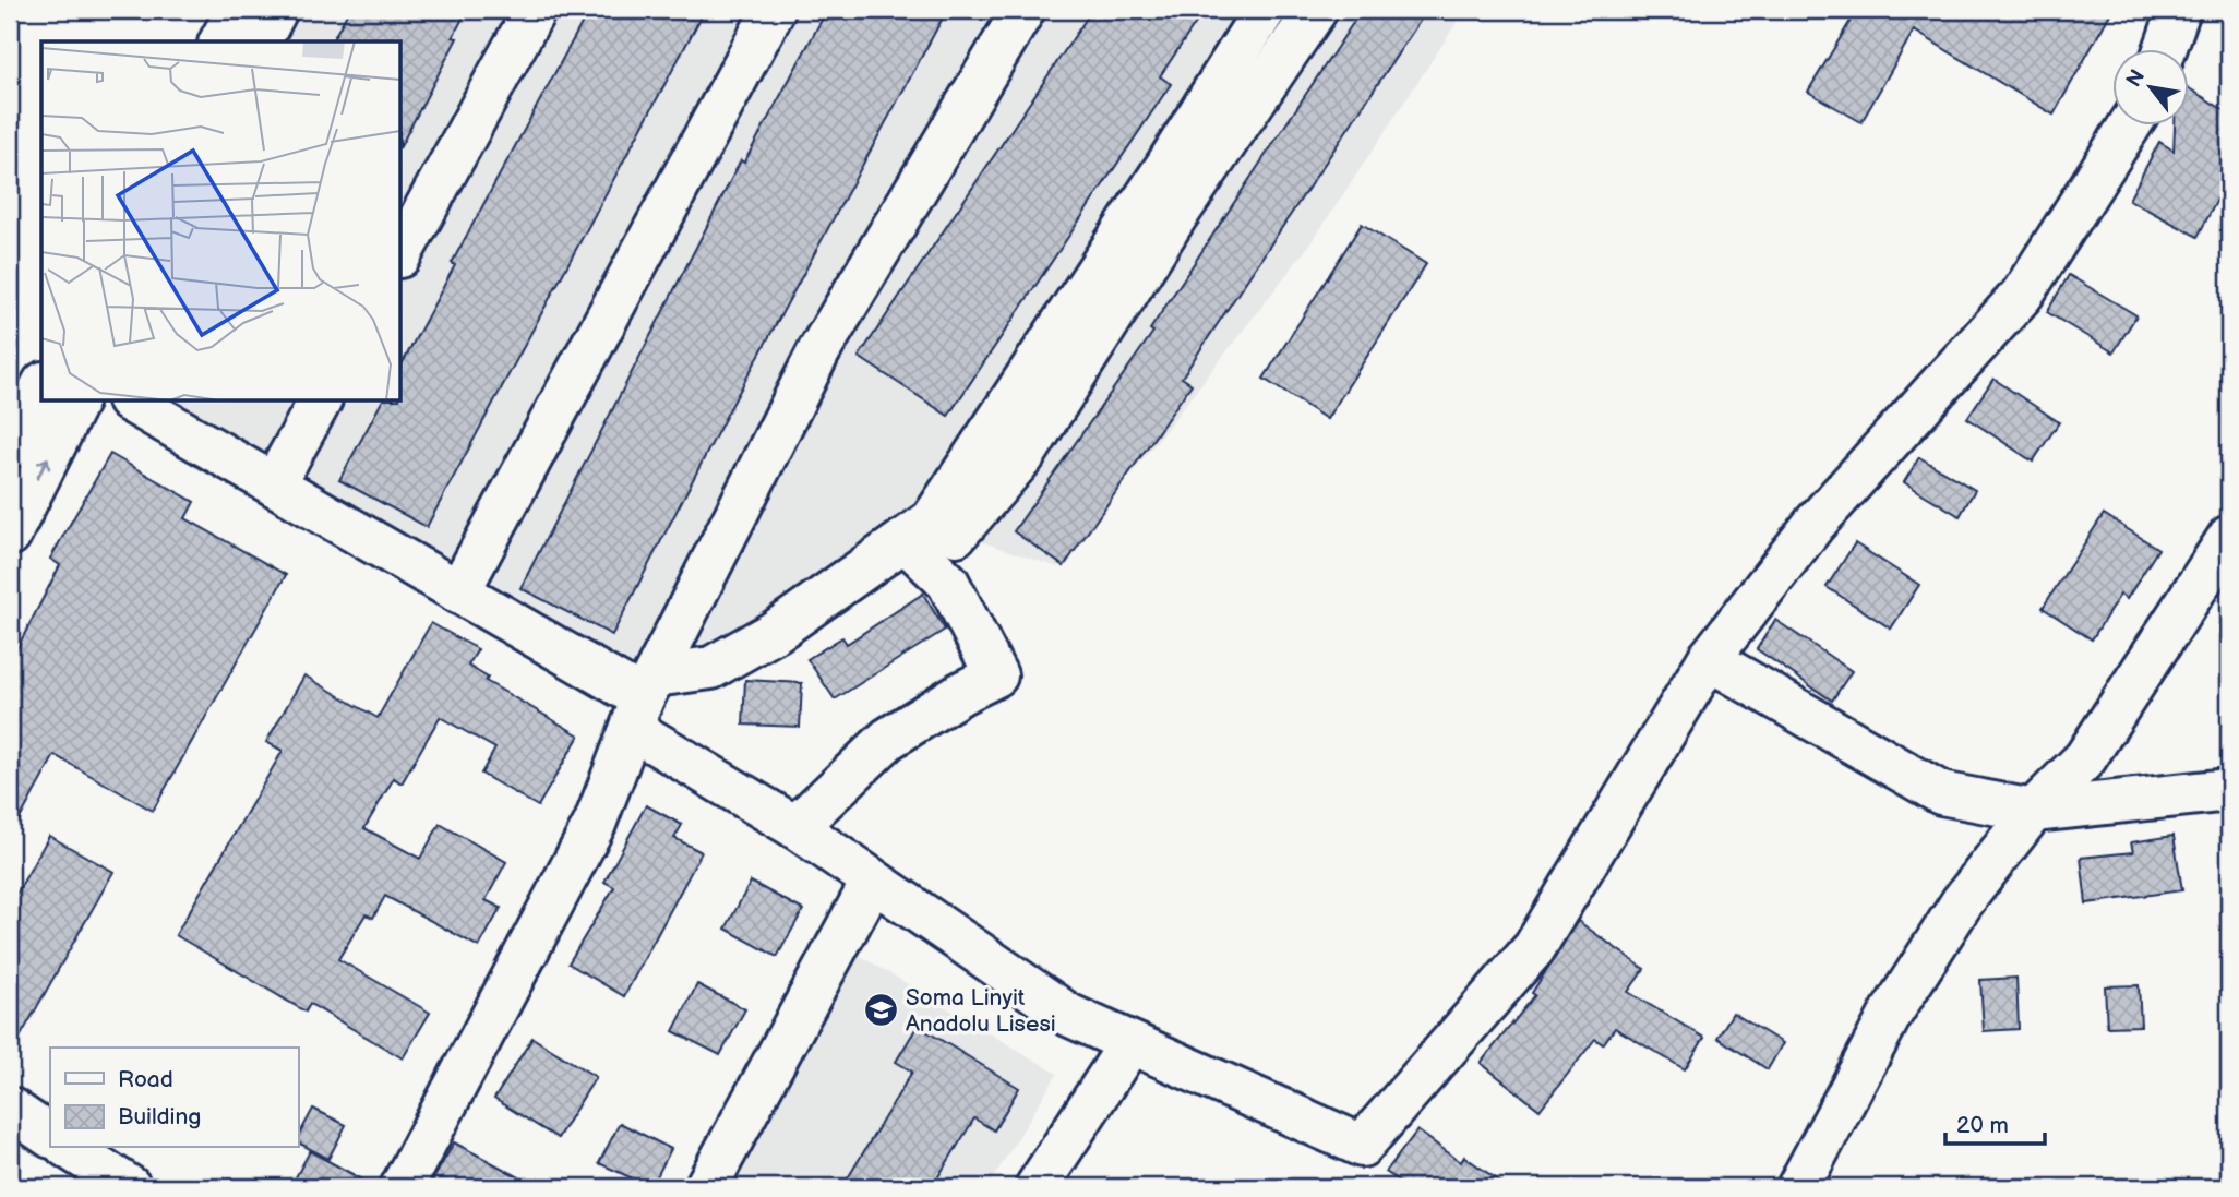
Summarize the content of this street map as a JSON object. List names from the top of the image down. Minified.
{"places":{"school or university":["Soma Linyit Anadolu Lisesi"]},"legend":["Road","Building"],"scale_bar":"20 m","north":"top left"}
